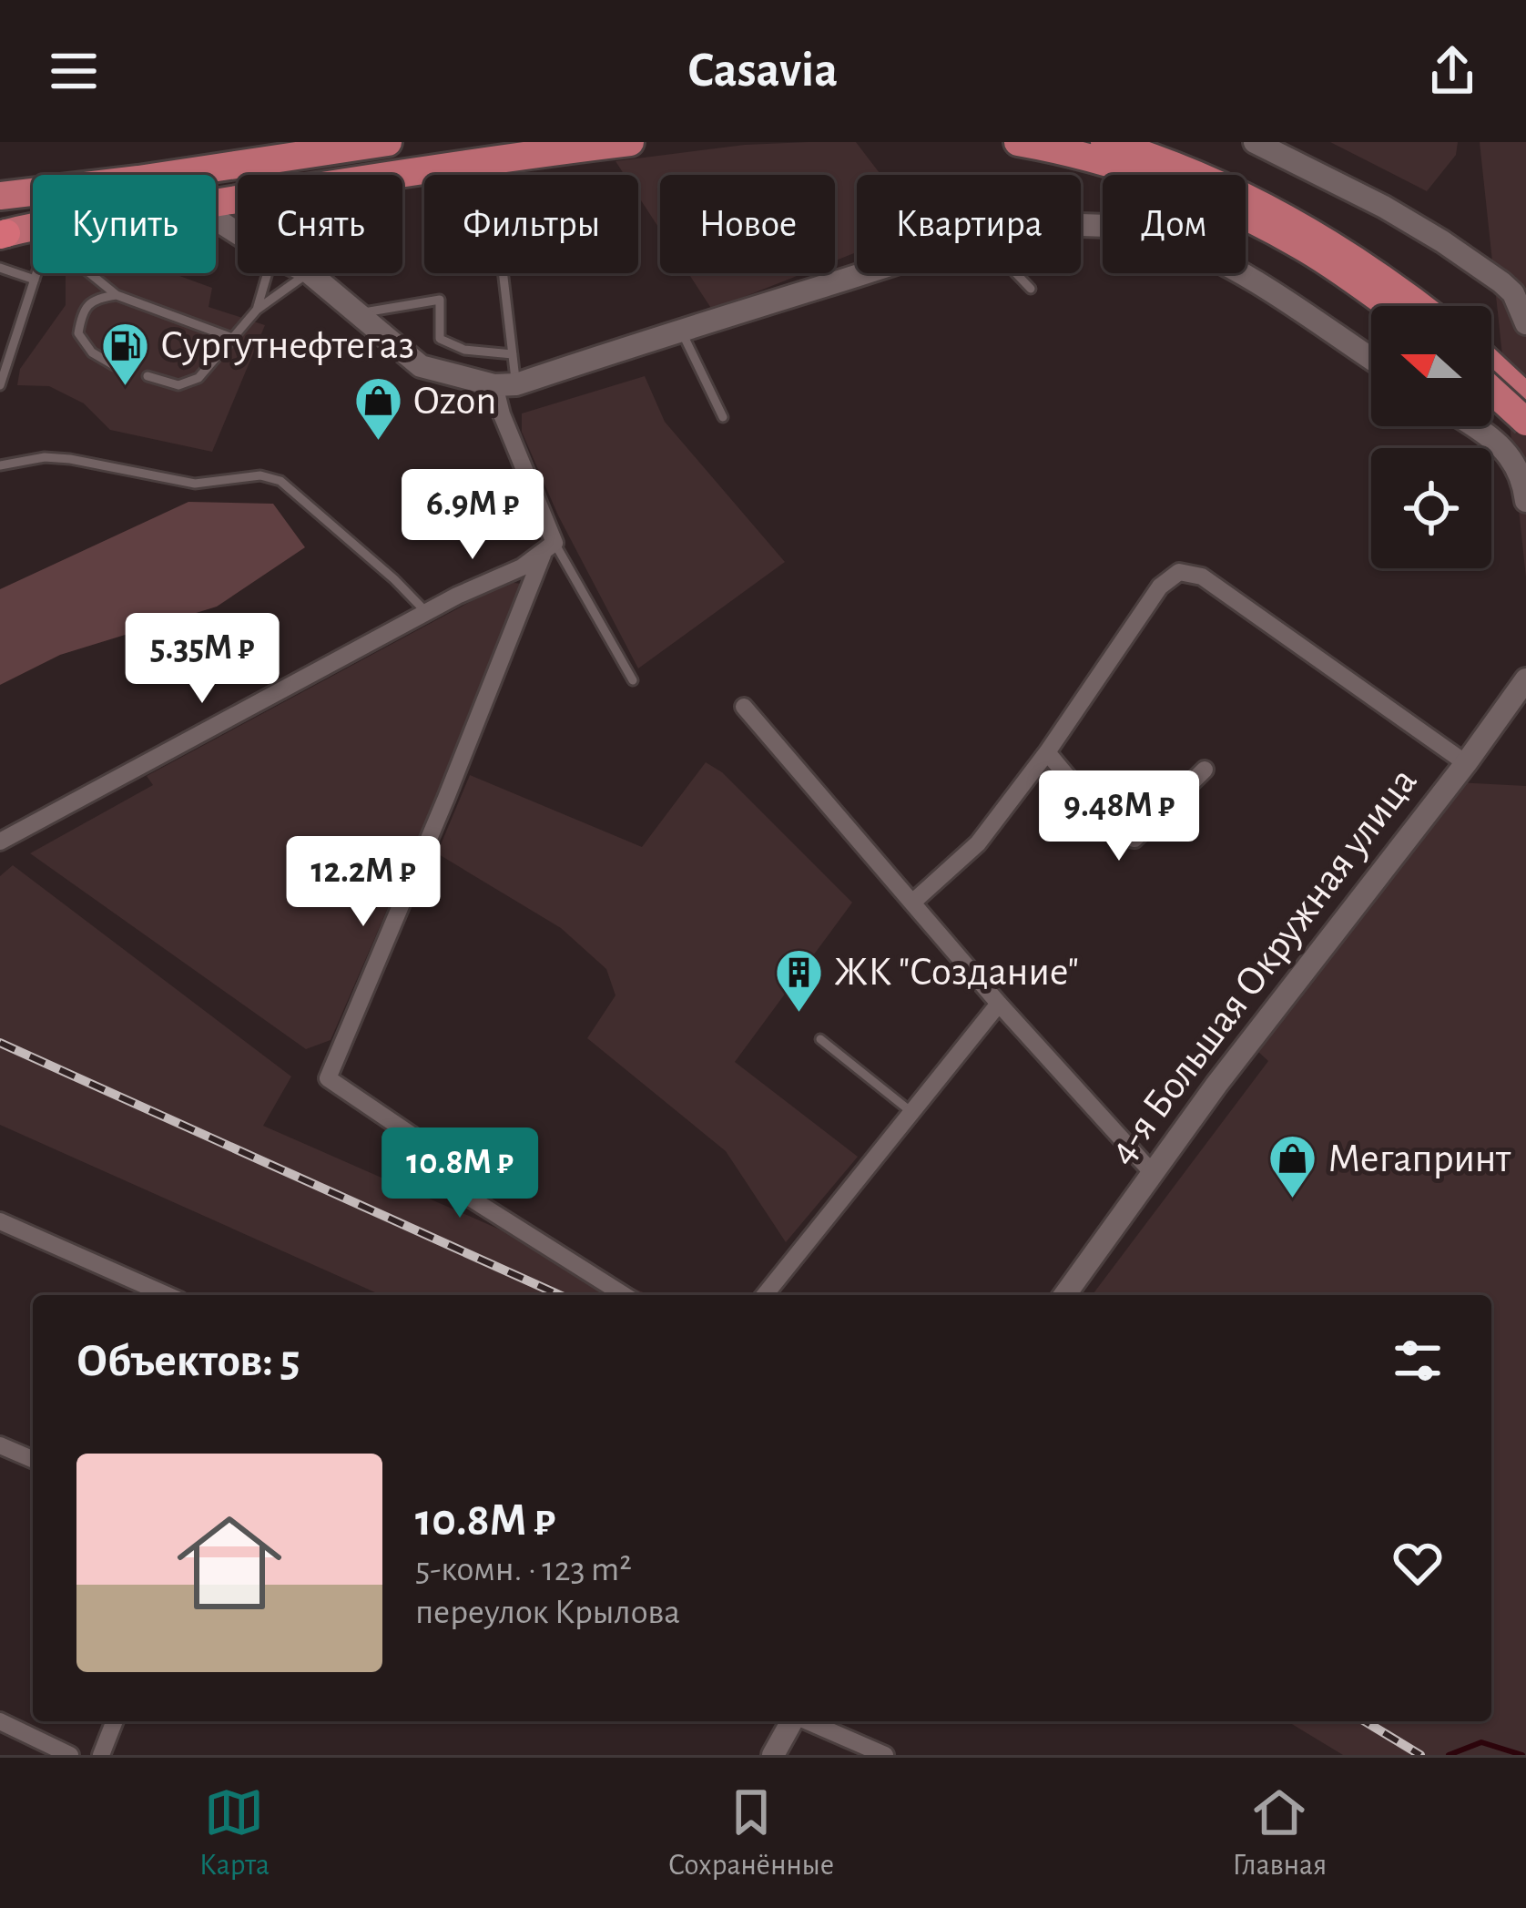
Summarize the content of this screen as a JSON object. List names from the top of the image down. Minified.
{"streets":{"street":["4-я Большая Окружная улица"]},"places":{"fuel station":["Сургутнефтегаз"],"shop":["Ozon","Мегапринт"],"building":["ЖК \"Создание\""]},"north":"left","page":{"header":"Casavia","chip":["Купить","Снять","Фильтры","Новое","Квартира","Дом"],"price":["6.9M ₽","5.35M ₽","9.48M ₽","12.2M ₽","10.8M ₽"],"heading":"Объектов: 5","list":[{"name":"10.8M ₽","note":"5-комн. · 123 m² · переулок Крылова"}],"tabs":["Карта","Сохранённые","Главная"]}}
